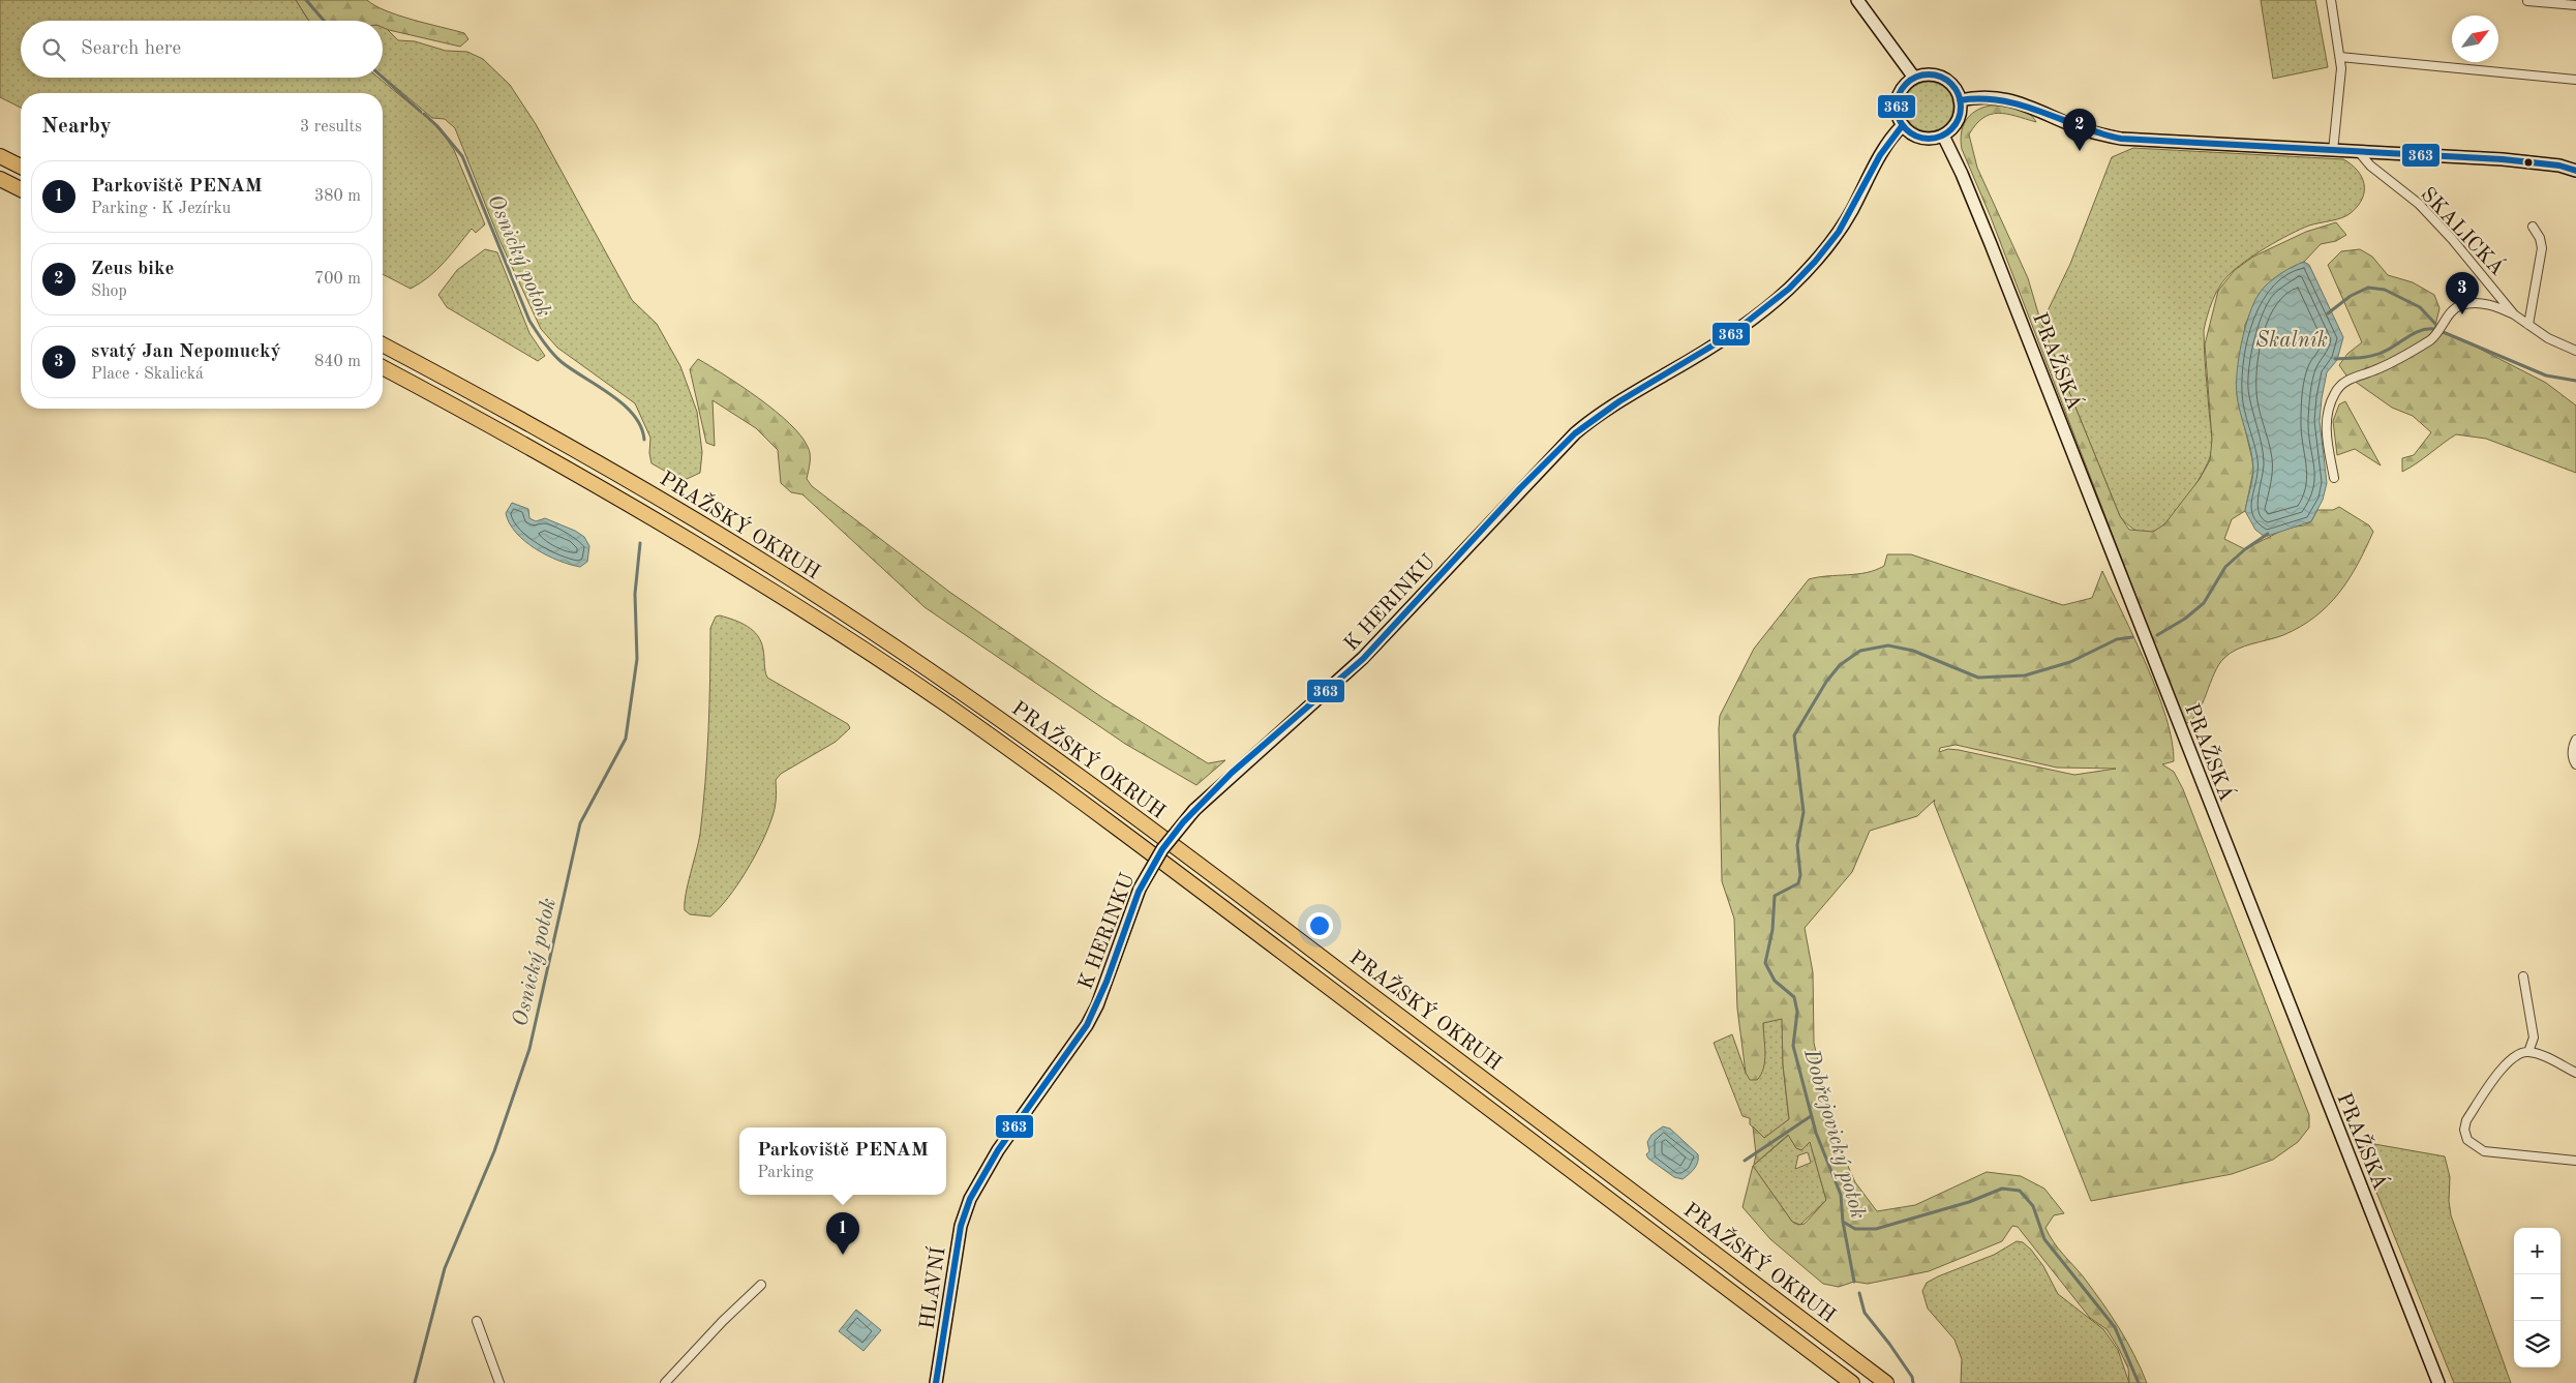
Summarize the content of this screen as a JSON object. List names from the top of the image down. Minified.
{"streets":{"highway":["PRAŽSKÝ OKRUH"],"street":["SKALICKÁ","PRAŽSKÁ","K HERINKU","HLAVNÍ"]},"crossings":[["PRAŽSKÁ","K HERINKU"],["K HERINKU","HLAVNÍ"]],"water":["Osnický potok","Skalník","Dobřejovický potok"],"lines":["transit line 363"],"north":"top right","page":{"search":"Search here","heading":["Nearby","3 results"],"pins":["2","3","1"],"list":[{"mark":"1","name":"Parkoviště PENAM","note":"Parking · K Jezírku","value":"380 m"},{"mark":"2","name":"Zeus bike","note":"Shop","value":"700 m"},{"mark":"3","name":"svatý Jan Nepomucký","note":"Place · Skalická","value":"840 m"}],"popup":["Parkoviště PENAM","Parking"],"map_buttons":["+","−"]}}
